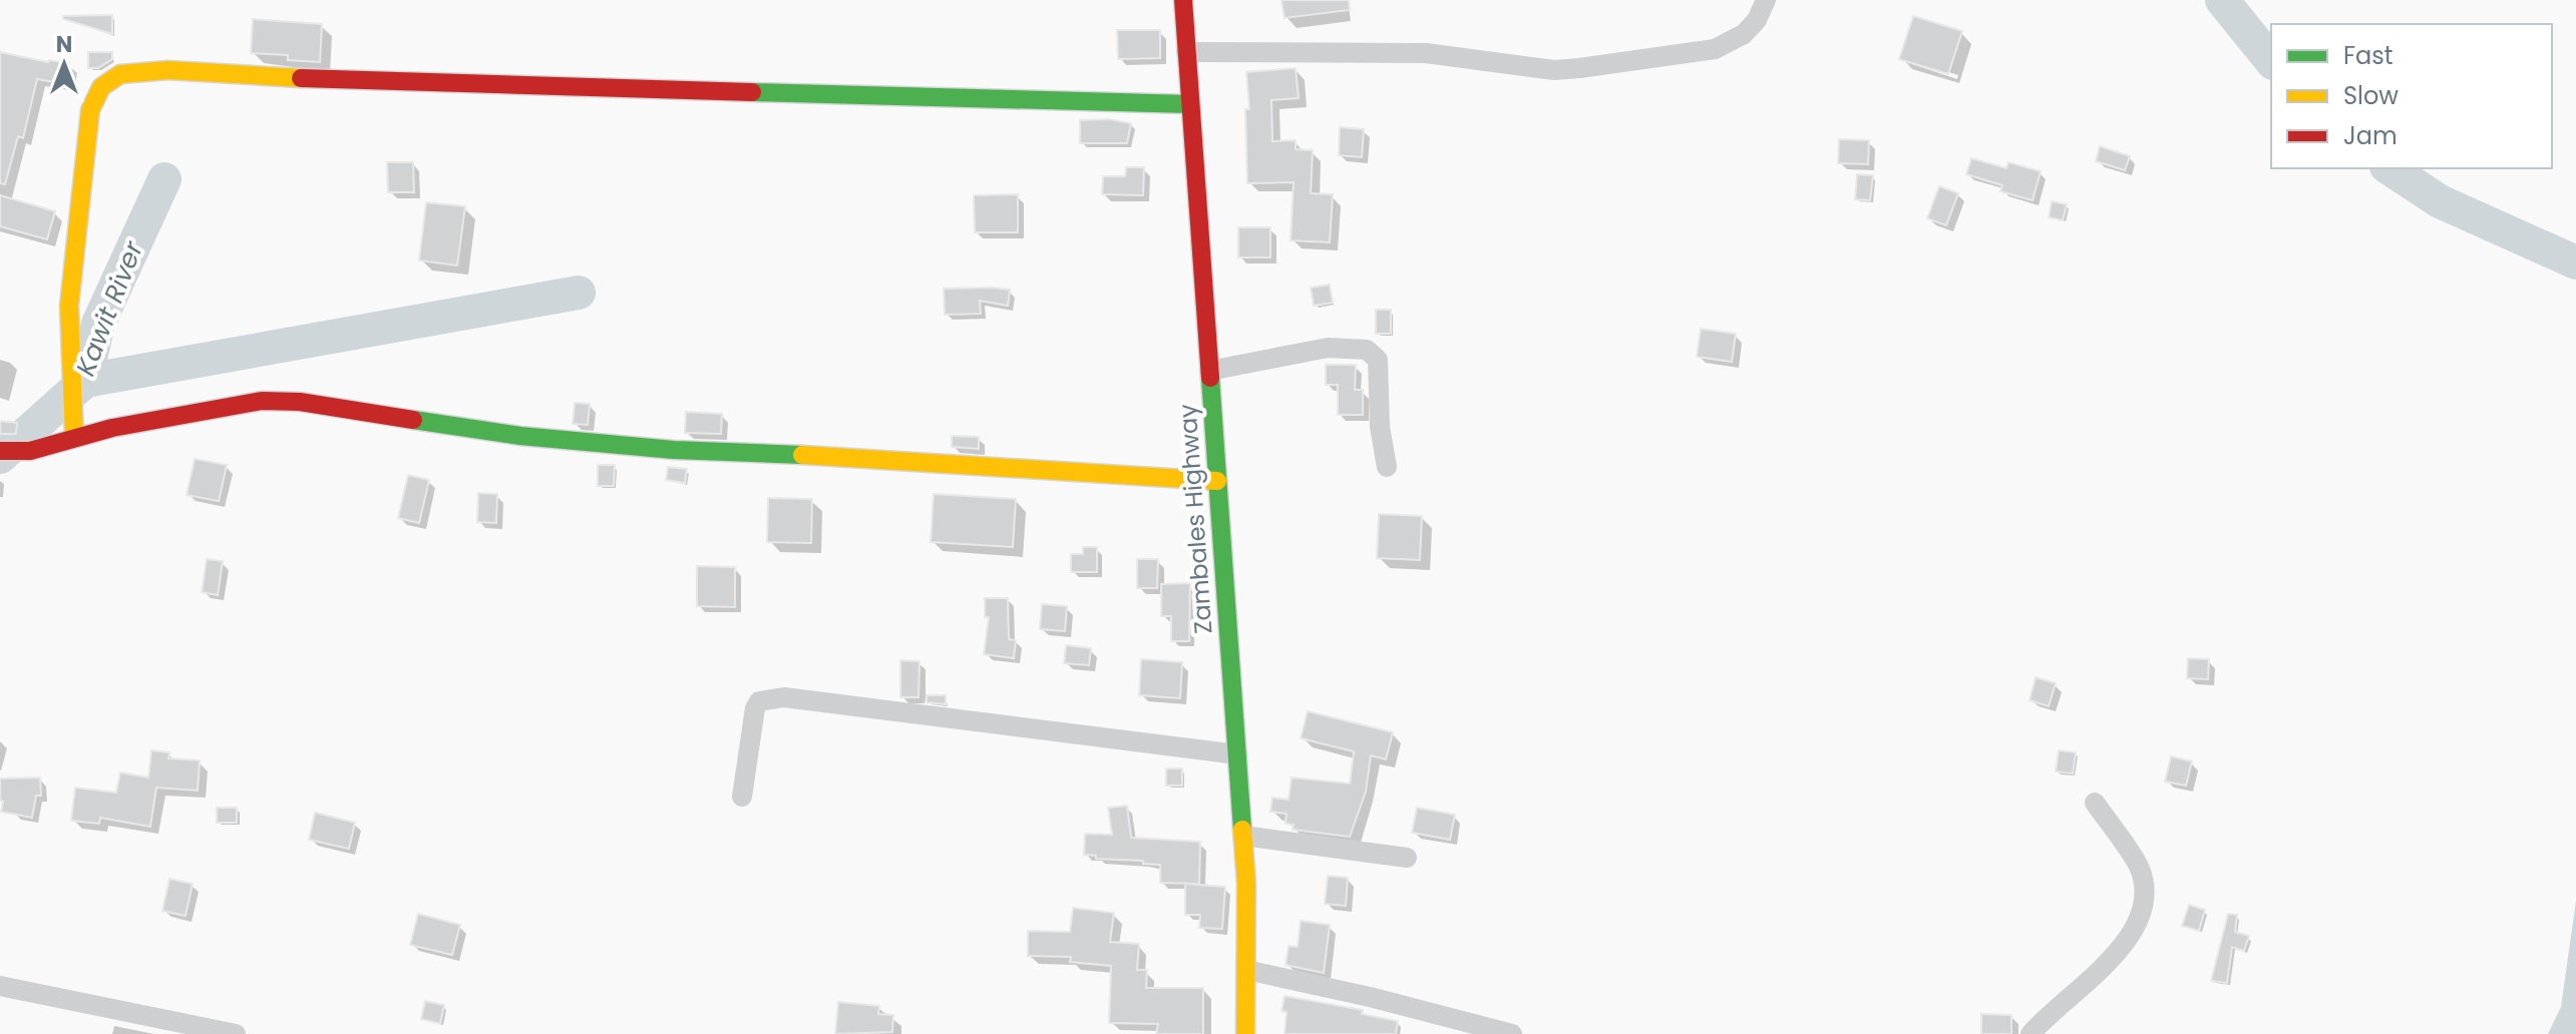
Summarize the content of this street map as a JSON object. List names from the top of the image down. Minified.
{"streets":{"street":["Zambales Highway"]},"water":["Kawit River"],"legend":["Fast","Slow","Jam"],"north":"top"}
